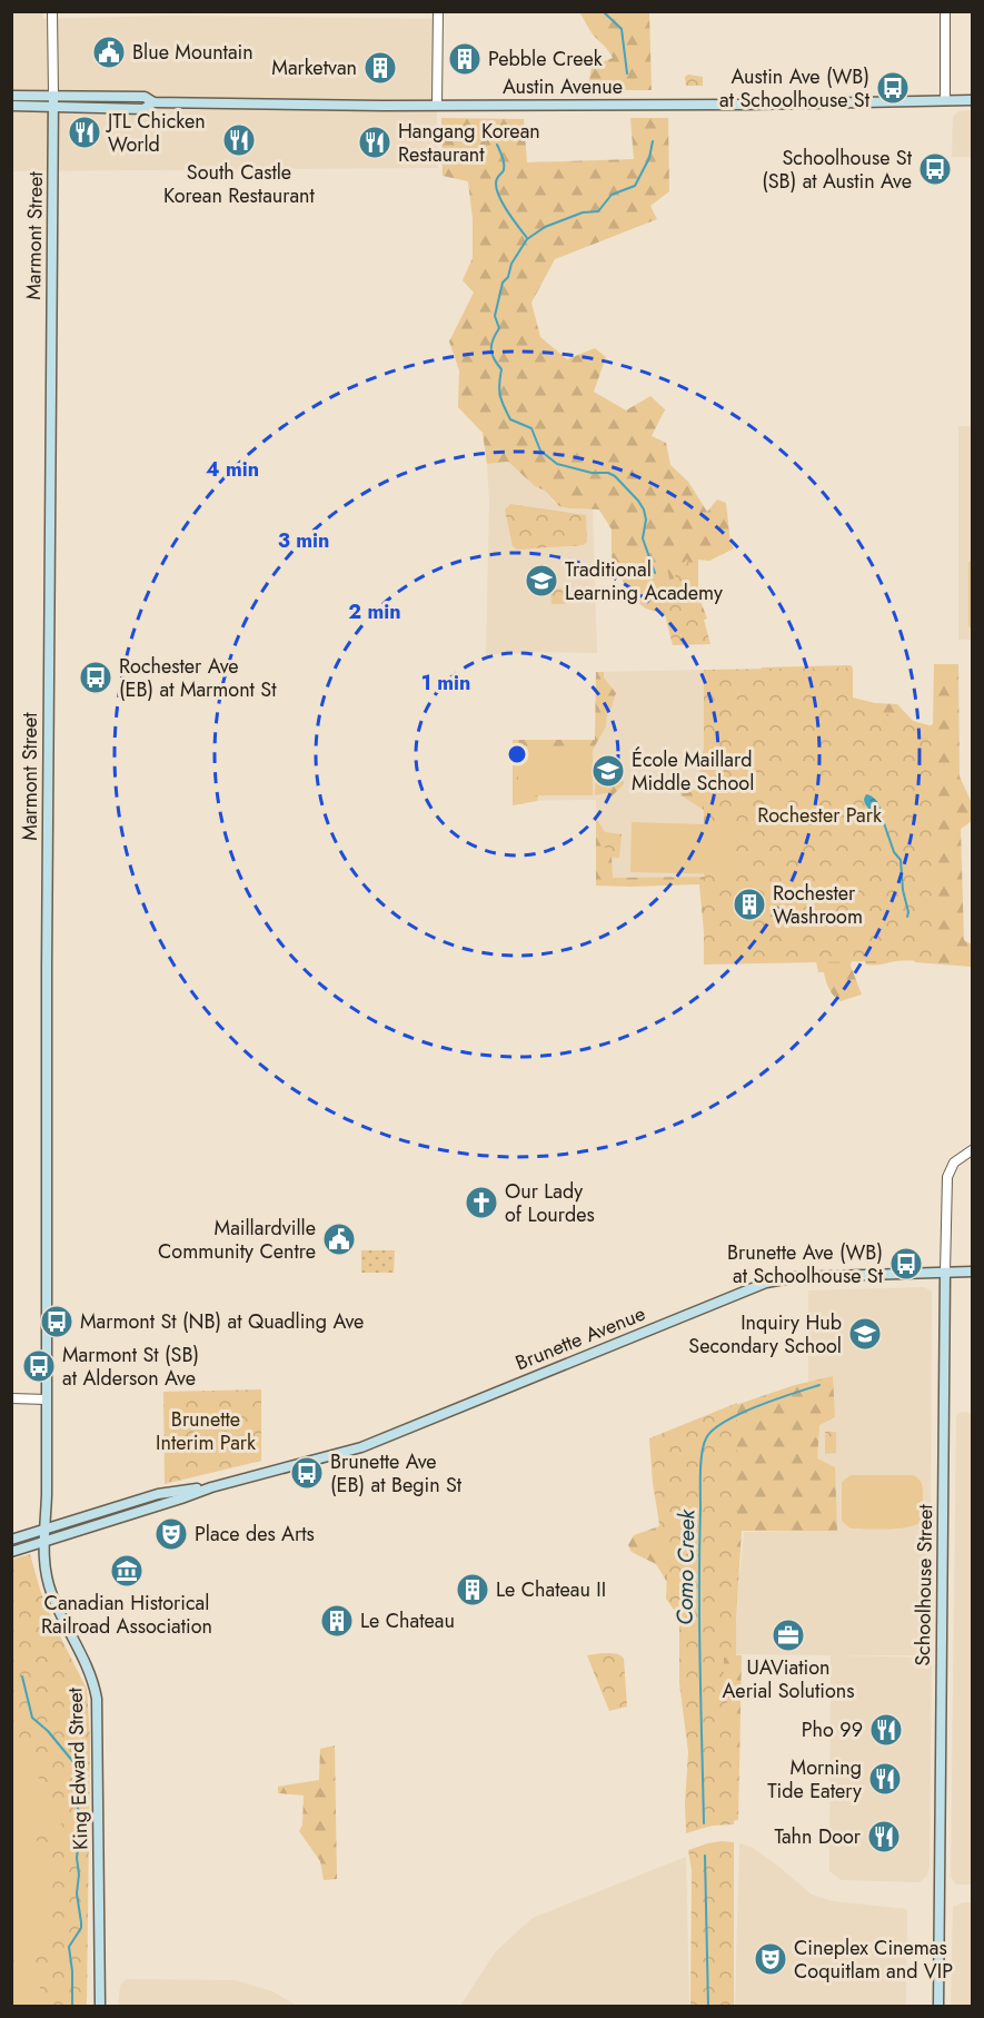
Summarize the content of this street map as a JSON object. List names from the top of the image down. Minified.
{"streets":{"main road":["Austin Avenue","Marmont Street","Brunette Avenue","Schoolhouse Street","King Edward Street"]},"crossings":[["Austin Avenue","Marmont Street"],["Marmont Street","Brunette Avenue"],["Marmont Street","King Edward Street"],["Brunette Avenue","Schoolhouse Street"],["Brunette Avenue","King Edward Street"]],"water":["Como Creek"],"parks":["Rochester Park","Brunette Interim Park"],"places":{"public building":["Blue Mountain","Maillardville Community Centre"],"building":["Pebble Creek","Marketvan","Rochester Washroom","Le Chateau II","Le Chateau"],"bus stop":["Austin Ave (WB) at Schoolhouse St","Schoolhouse St (SB) at Austin Ave","Rochester Ave (EB) at Marmont St","Brunette Ave (WB) at Schoolhouse St","Marmont St (NB) at Quadling Ave","Marmont St (SB) at Alderson Ave","Brunette Ave (EB) at Begin St"],"restaurant":["JTL Chicken World","South Castle Korean Restaurant","Hangang Korean Restaurant","Pho 99","Morning Tide Eatery","Tahn Door"],"school or university":["Traditional Learning Academy","École Maillard Middle School","Inquiry Hub Secondary School"],"church":["Our Lady of Lourdes"],"theatre":["Place des Arts","Cineplex Cinemas Coquitlam and VIP"],"museum":["Canadian Historical Railroad Association"],"office":["UAViation Aerial Solutions"]},"rings":["4 min","3 min","2 min","1 min"]}
